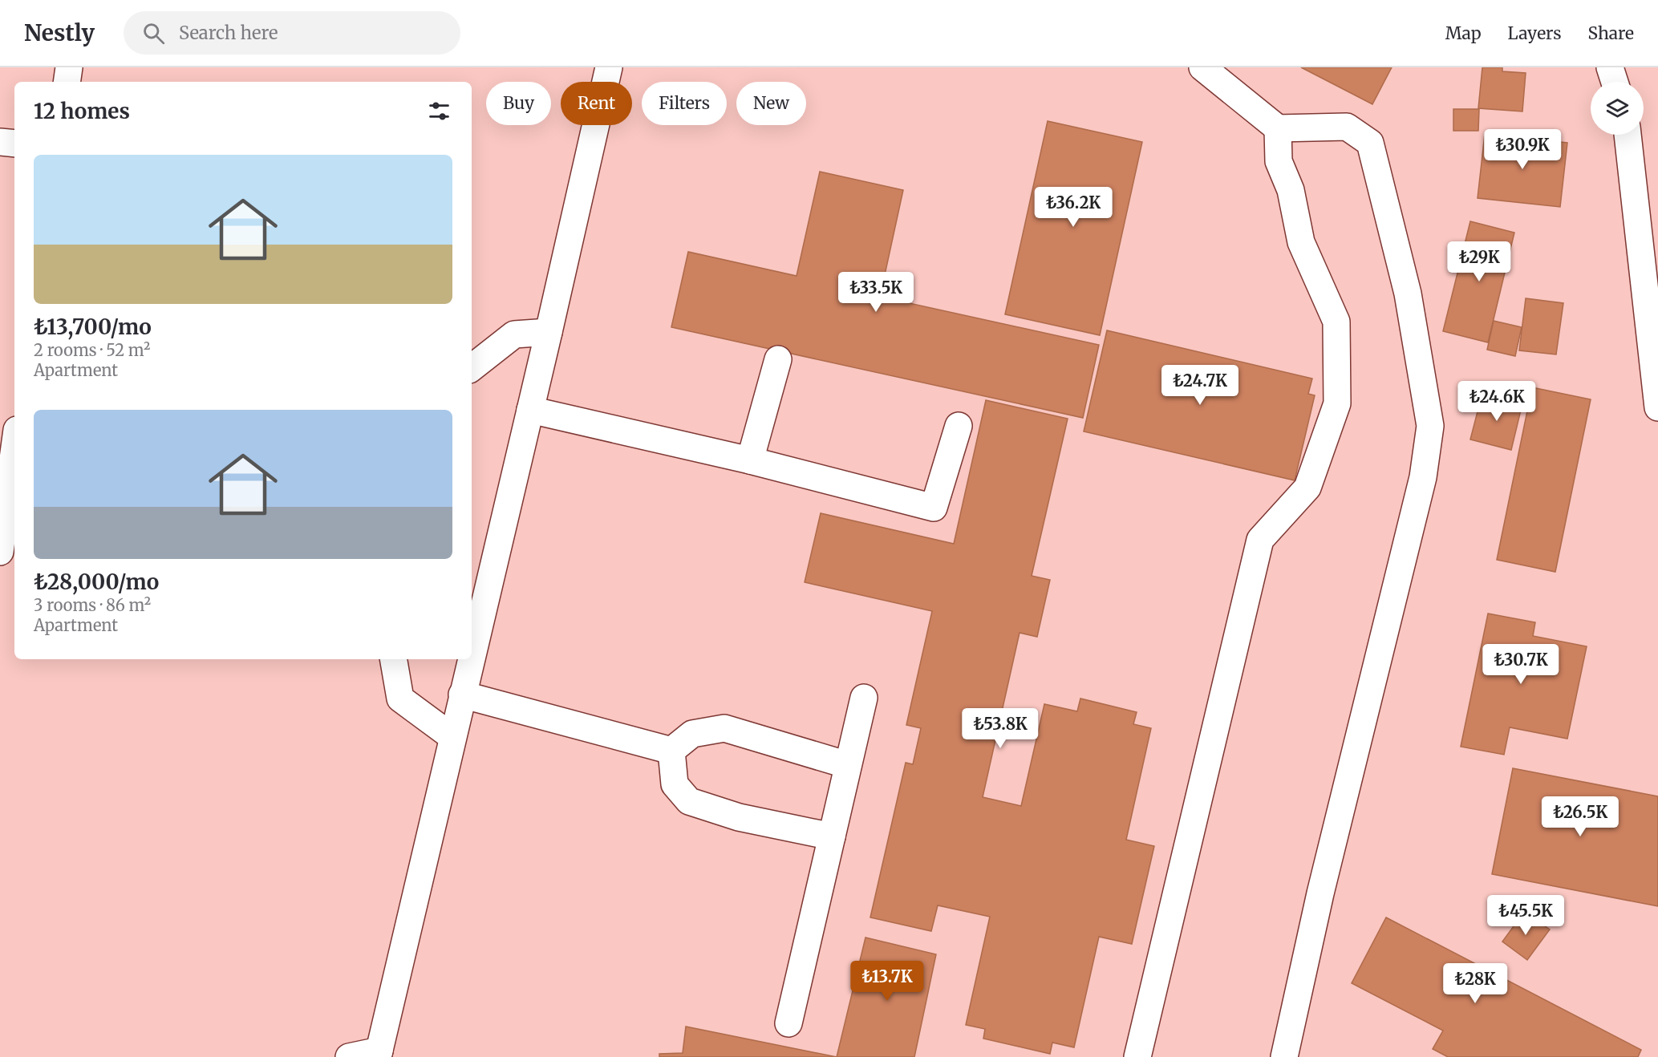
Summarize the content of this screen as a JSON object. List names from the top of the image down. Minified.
{"page":{"header":"Nestly","search":"Search here","nav":["Map","Layers","Share"],"chip":["Buy","Rent","Filters","New"],"heading":"12 homes","price":["₺30.9K","₺36.2K","₺29K","₺33.5K","₺24.7K","₺24.6K","₺30.7K","₺53.8K","₺26.5K","₺45.5K","₺13.7K","₺28K"],"list":[{"name":"₺13,700/mo","note":"2 rooms · 52 m² · Apartment"},{"name":"₺28,000/mo","note":"3 rooms · 86 m² · Apartment"}]}}
